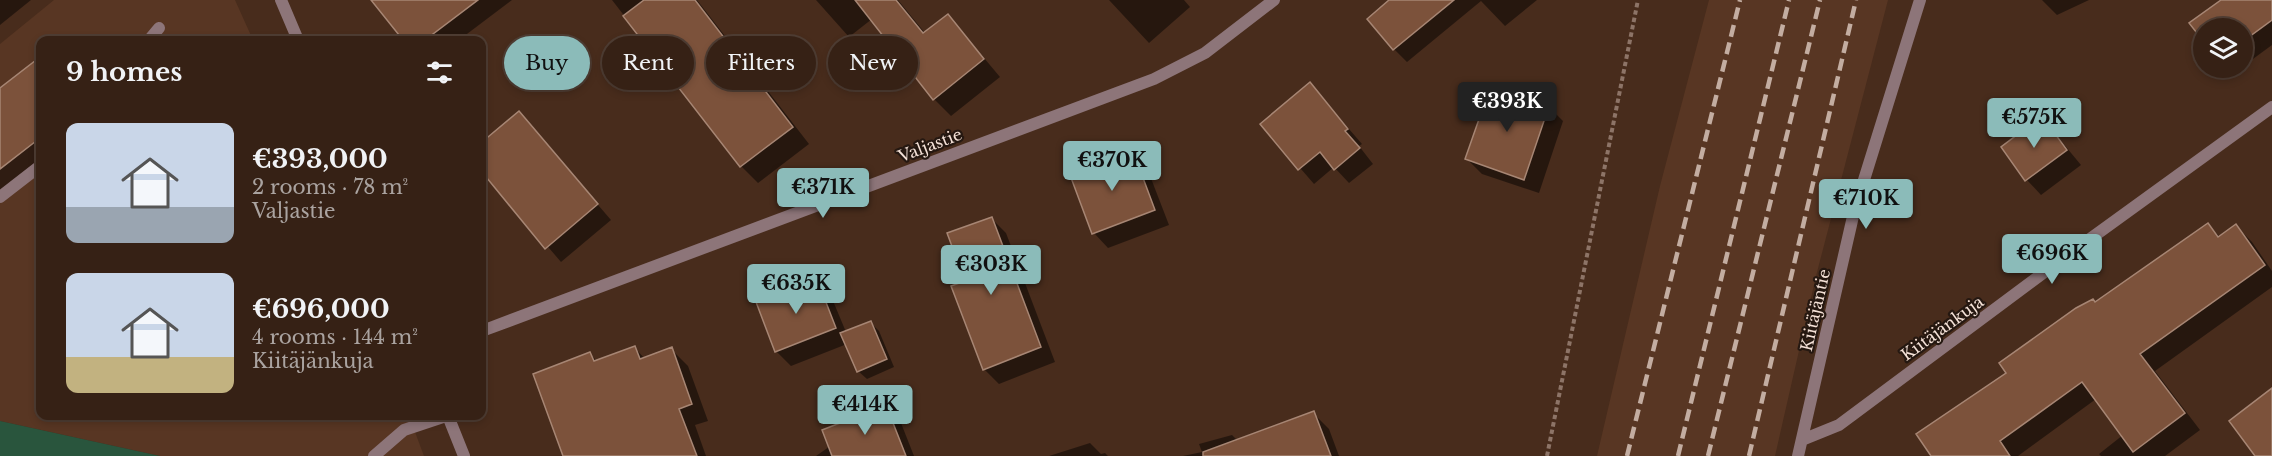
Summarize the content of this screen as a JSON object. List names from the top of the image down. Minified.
{"streets":{"street":["Valjastie","Kiitäjäntie","Kiitäjänkuja"]},"crossings":[["Kiitäjäntie","Kiitäjänkuja"]],"page":{"chip":["Buy","Rent","Filters","New"],"heading":"9 homes","price":["€393K","€575K","€370K","€371K","€710K","€696K","€303K","€635K","€414K"],"list":[{"name":"€393,000","note":"2 rooms · 78 m² · Valjastie"},{"name":"€696,000","note":"4 rooms · 144 m² · Kiitäjänkuja"}]}}
